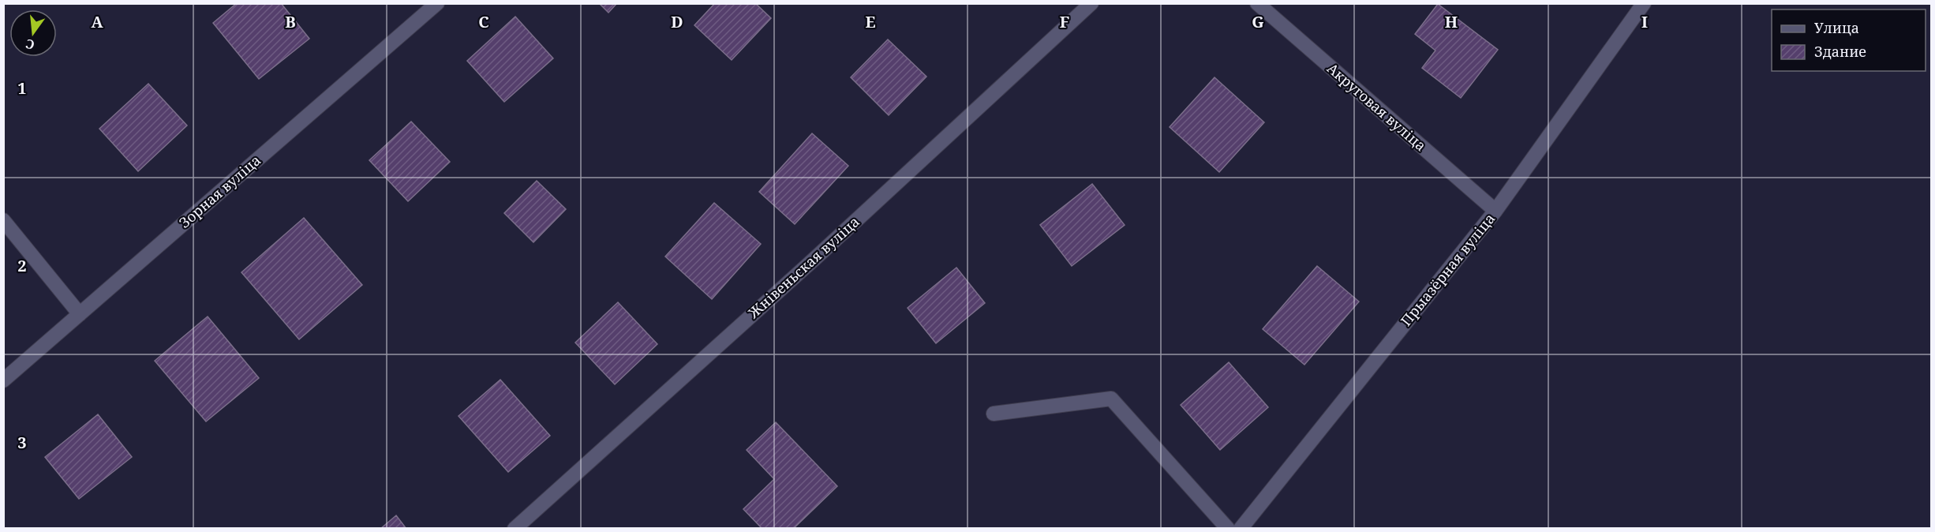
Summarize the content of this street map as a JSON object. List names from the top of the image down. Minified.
{"streets":{"street":["Акруговая вуліца","Зорная вуліца","Жнівеньская вуліца","Прыазёрная вуліца"]},"crossings":[["Акруговая вуліца","Прыазёрная вуліца"]],"legend":["Улица","Здание"],"north":"bottom","grid":{"columns":["A","B","C","D","E","F","G","H","I"],"rows":["1","2","3"]}}
